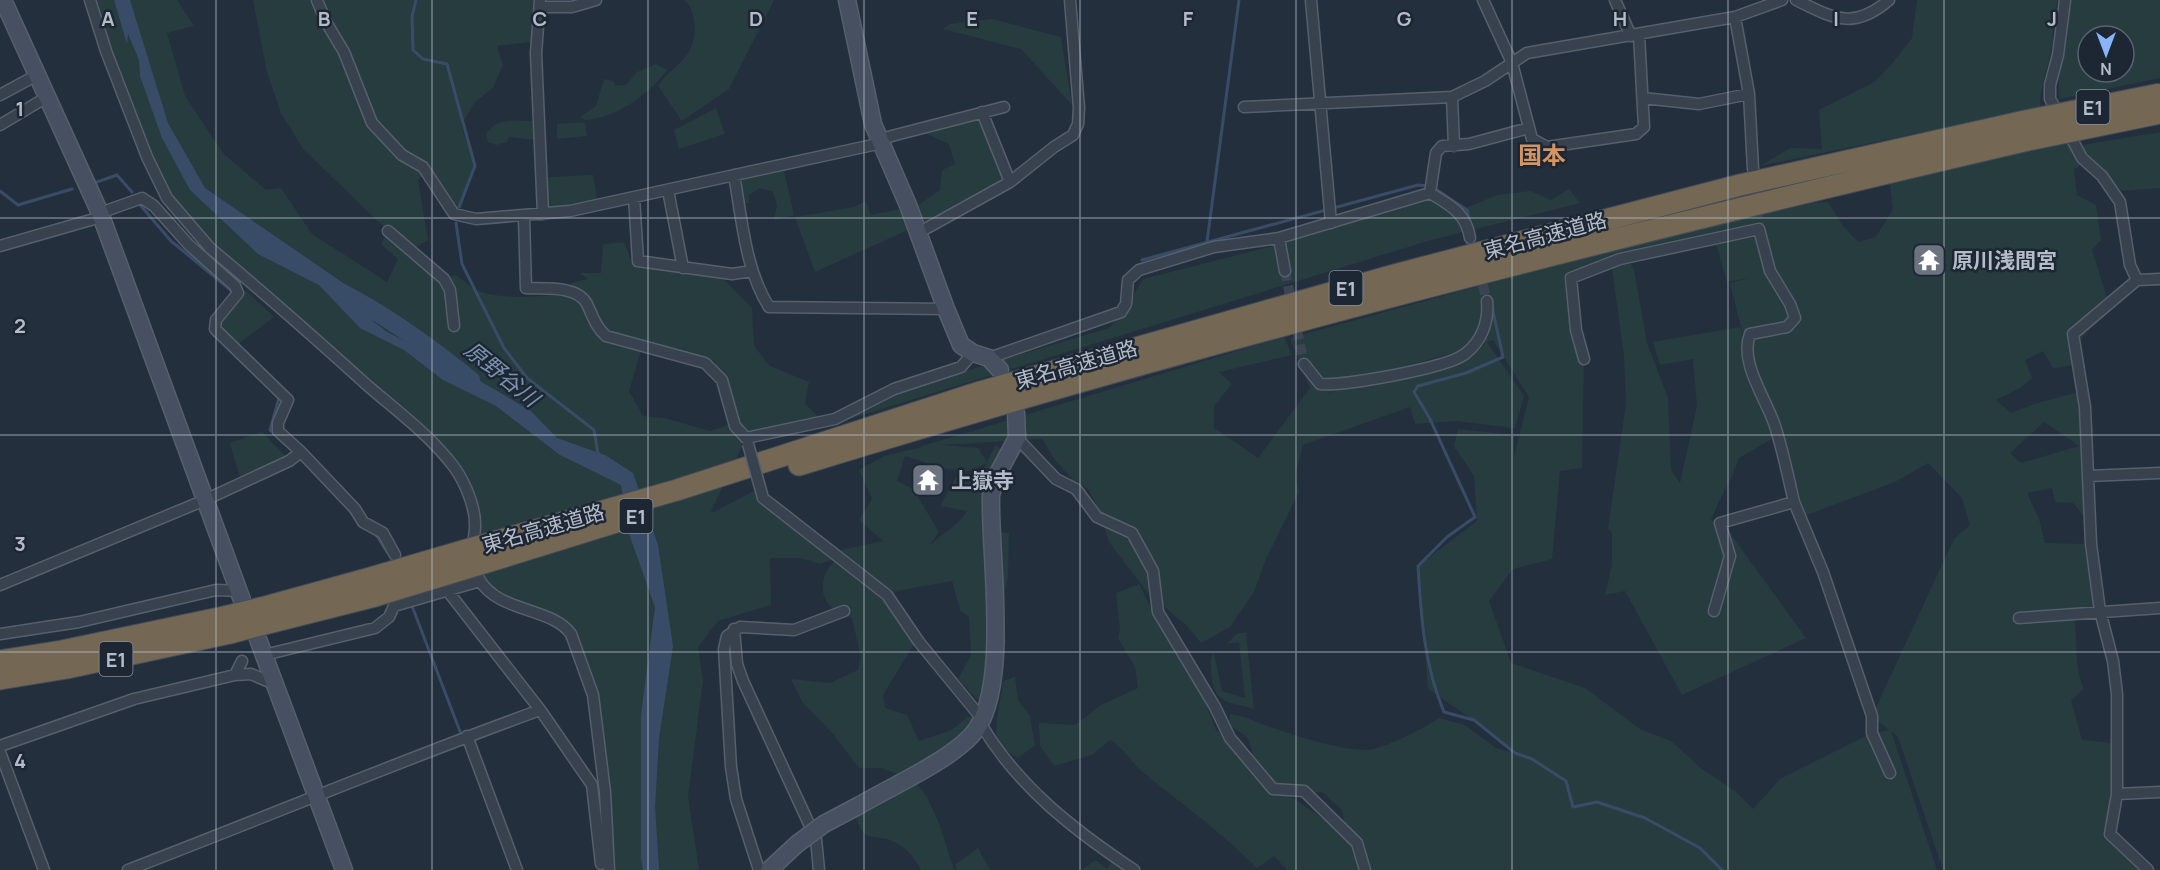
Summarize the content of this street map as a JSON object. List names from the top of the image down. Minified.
{"streets":{"highway":["E1","東名高速道路"]},"districts":["国本"],"water":["原野谷川"],"places":{"temple":["原川浅間宮","上嶽寺"]},"north":"bottom","grid":{"columns":["A","B","C","D","E","F","G","H","I","J"],"rows":["1","2","3","4"]}}
